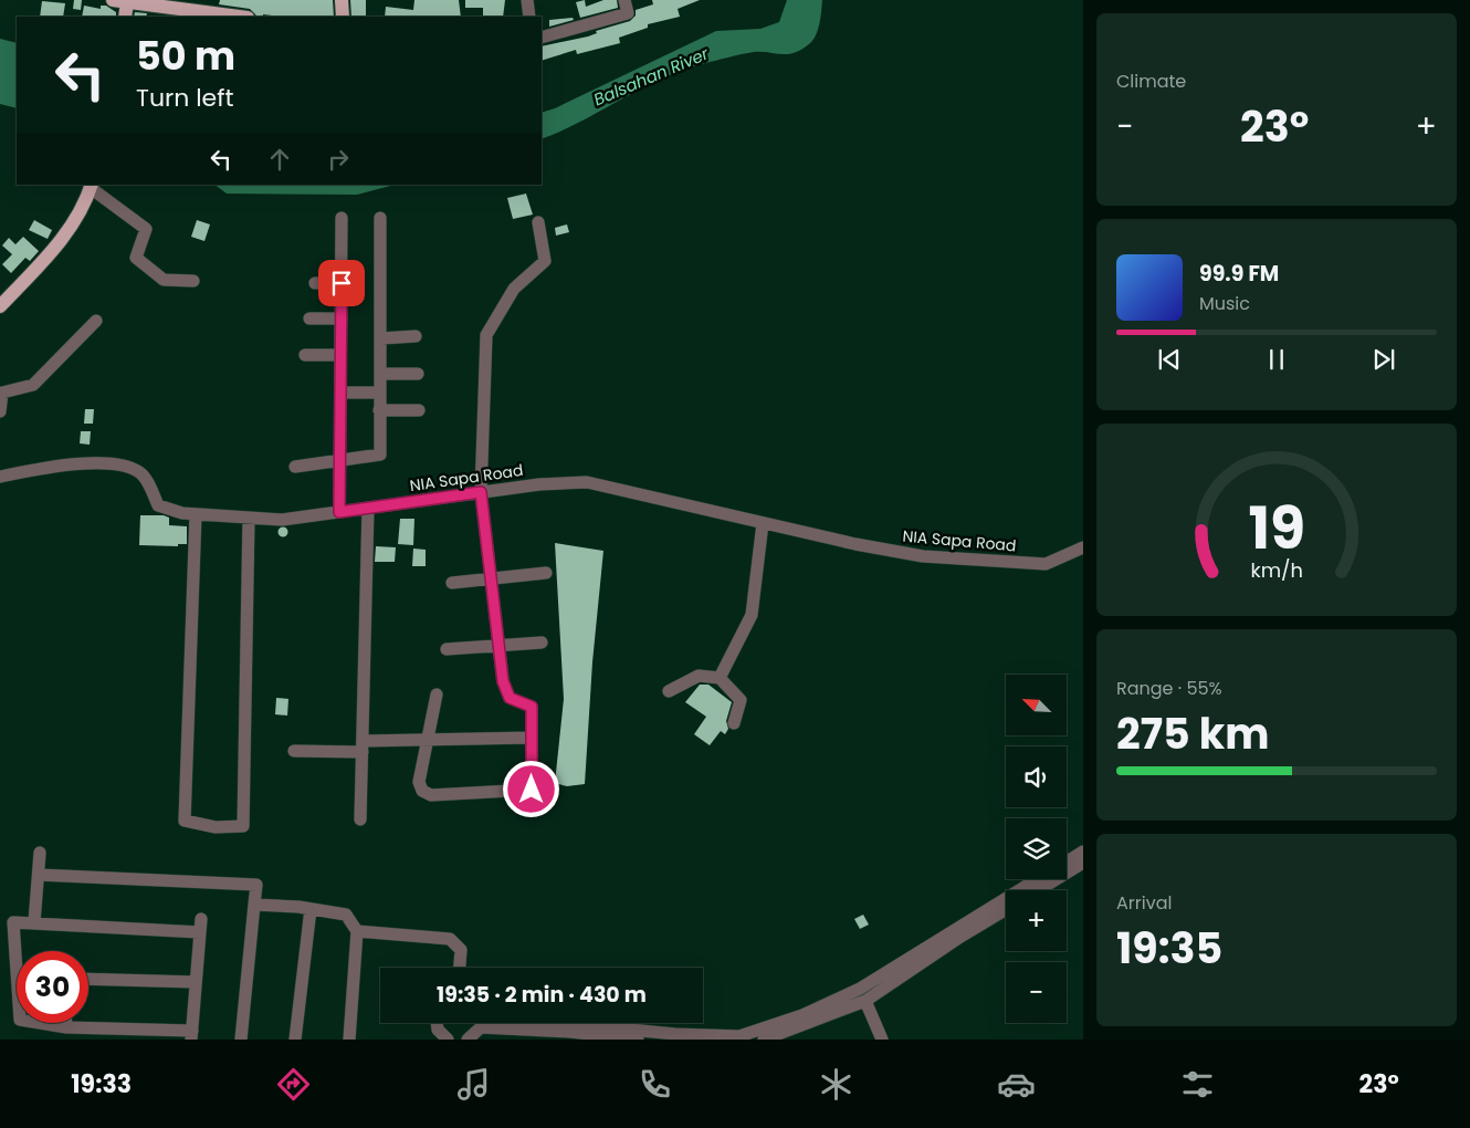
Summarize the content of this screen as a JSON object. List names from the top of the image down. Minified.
{"streets":{"street":["NIA Sapa Road"]},"water":["Balsahan River"],"north":"top left","page":{"tile":["Climate",["Range · 55%","275 km"],["Arrival","19:35"]],"turn":["50 m","Turn left"],"heat":["−","23°","+"],"song":["99.9 FM","Music"],"map_buttons":["+","−"],"limit":"30","trip":"19:35 · 2 min · 430 m","tabs":["19:33","23°"],"gauge":["19","km/h"]}}
